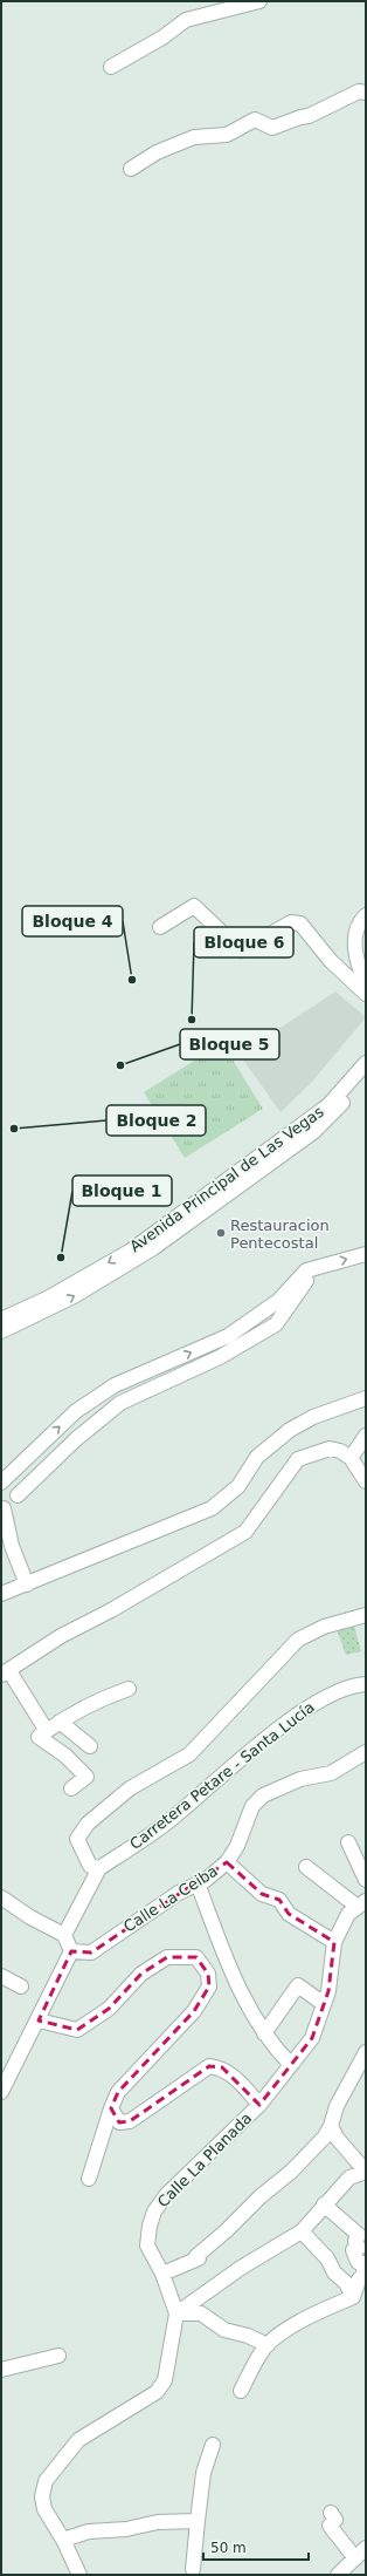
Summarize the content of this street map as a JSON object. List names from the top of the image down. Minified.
{"streets":{"street":["Avenida Principal de Las Vegas","Carretera Petare - Santa Lucía","Calle La Ceiba","Calle La Planada"]},"places":["Bloque 4","Bloque 6","Bloque 5","Bloque 2","Restauracion Pentecostal","Bloque 1"],"scale_bar":"50 m"}
